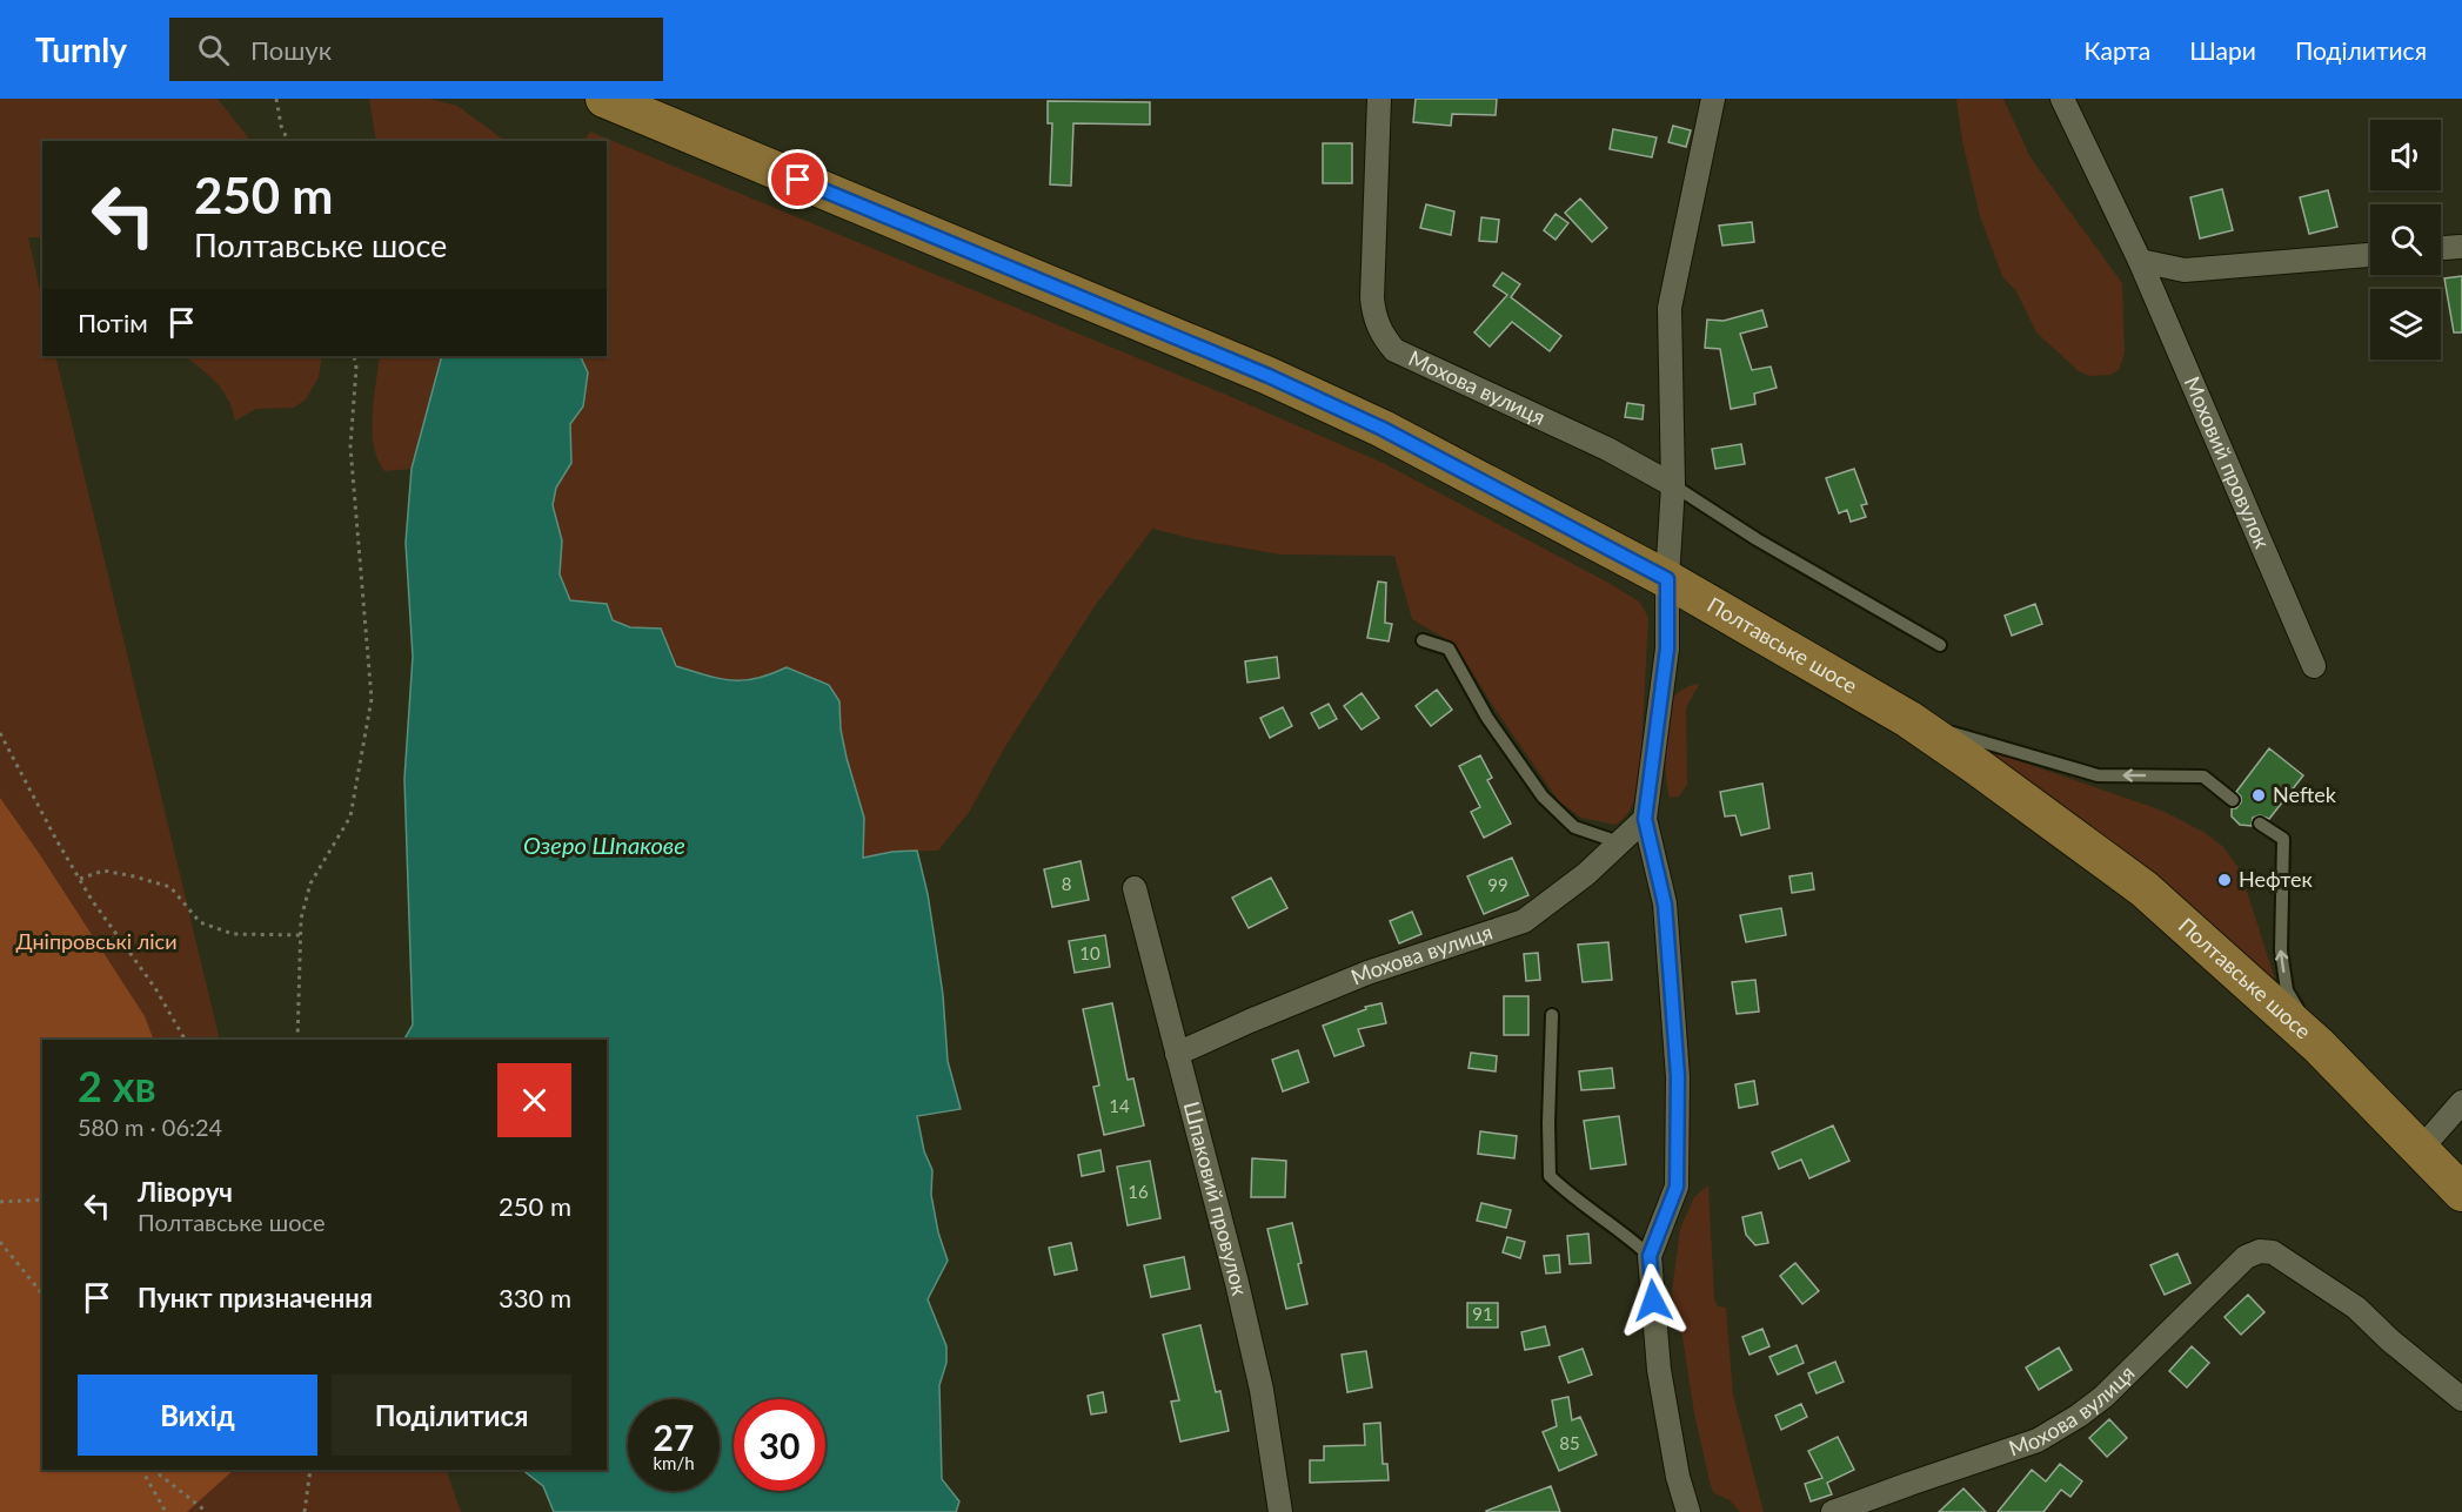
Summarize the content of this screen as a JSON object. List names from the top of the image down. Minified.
{"streets":{"main road":["Полтавське шосе"],"street":["Мохова вулиця","Моховий провулок","Шпаковий провулок"]},"crossings":[["Мохова вулиця","Шпаковий провулок"]],"water":["Озеро Шпакове"],"parks":["Дніпровські ліси"],"places":["Neftek","Нефтек"],"house_numbers":["8","99","10","14","16","91","85"],"page":{"header":"Turnly","search":"Пошук","nav":["Карта","Шари","Поділитися"],"turn":["250 m","Полтавське шосе"],"then":"Потім","heading":["2 хв","580 m · 06:24"],"list":[{"name":"Ліворуч","note":"Полтавське шосе","value":"250 m"},{"name":"Пункт призначення","value":"330 m"}],"buttons":["Вихід","Поділитися"],"speed":"27 km/h","limit":"30"}}
